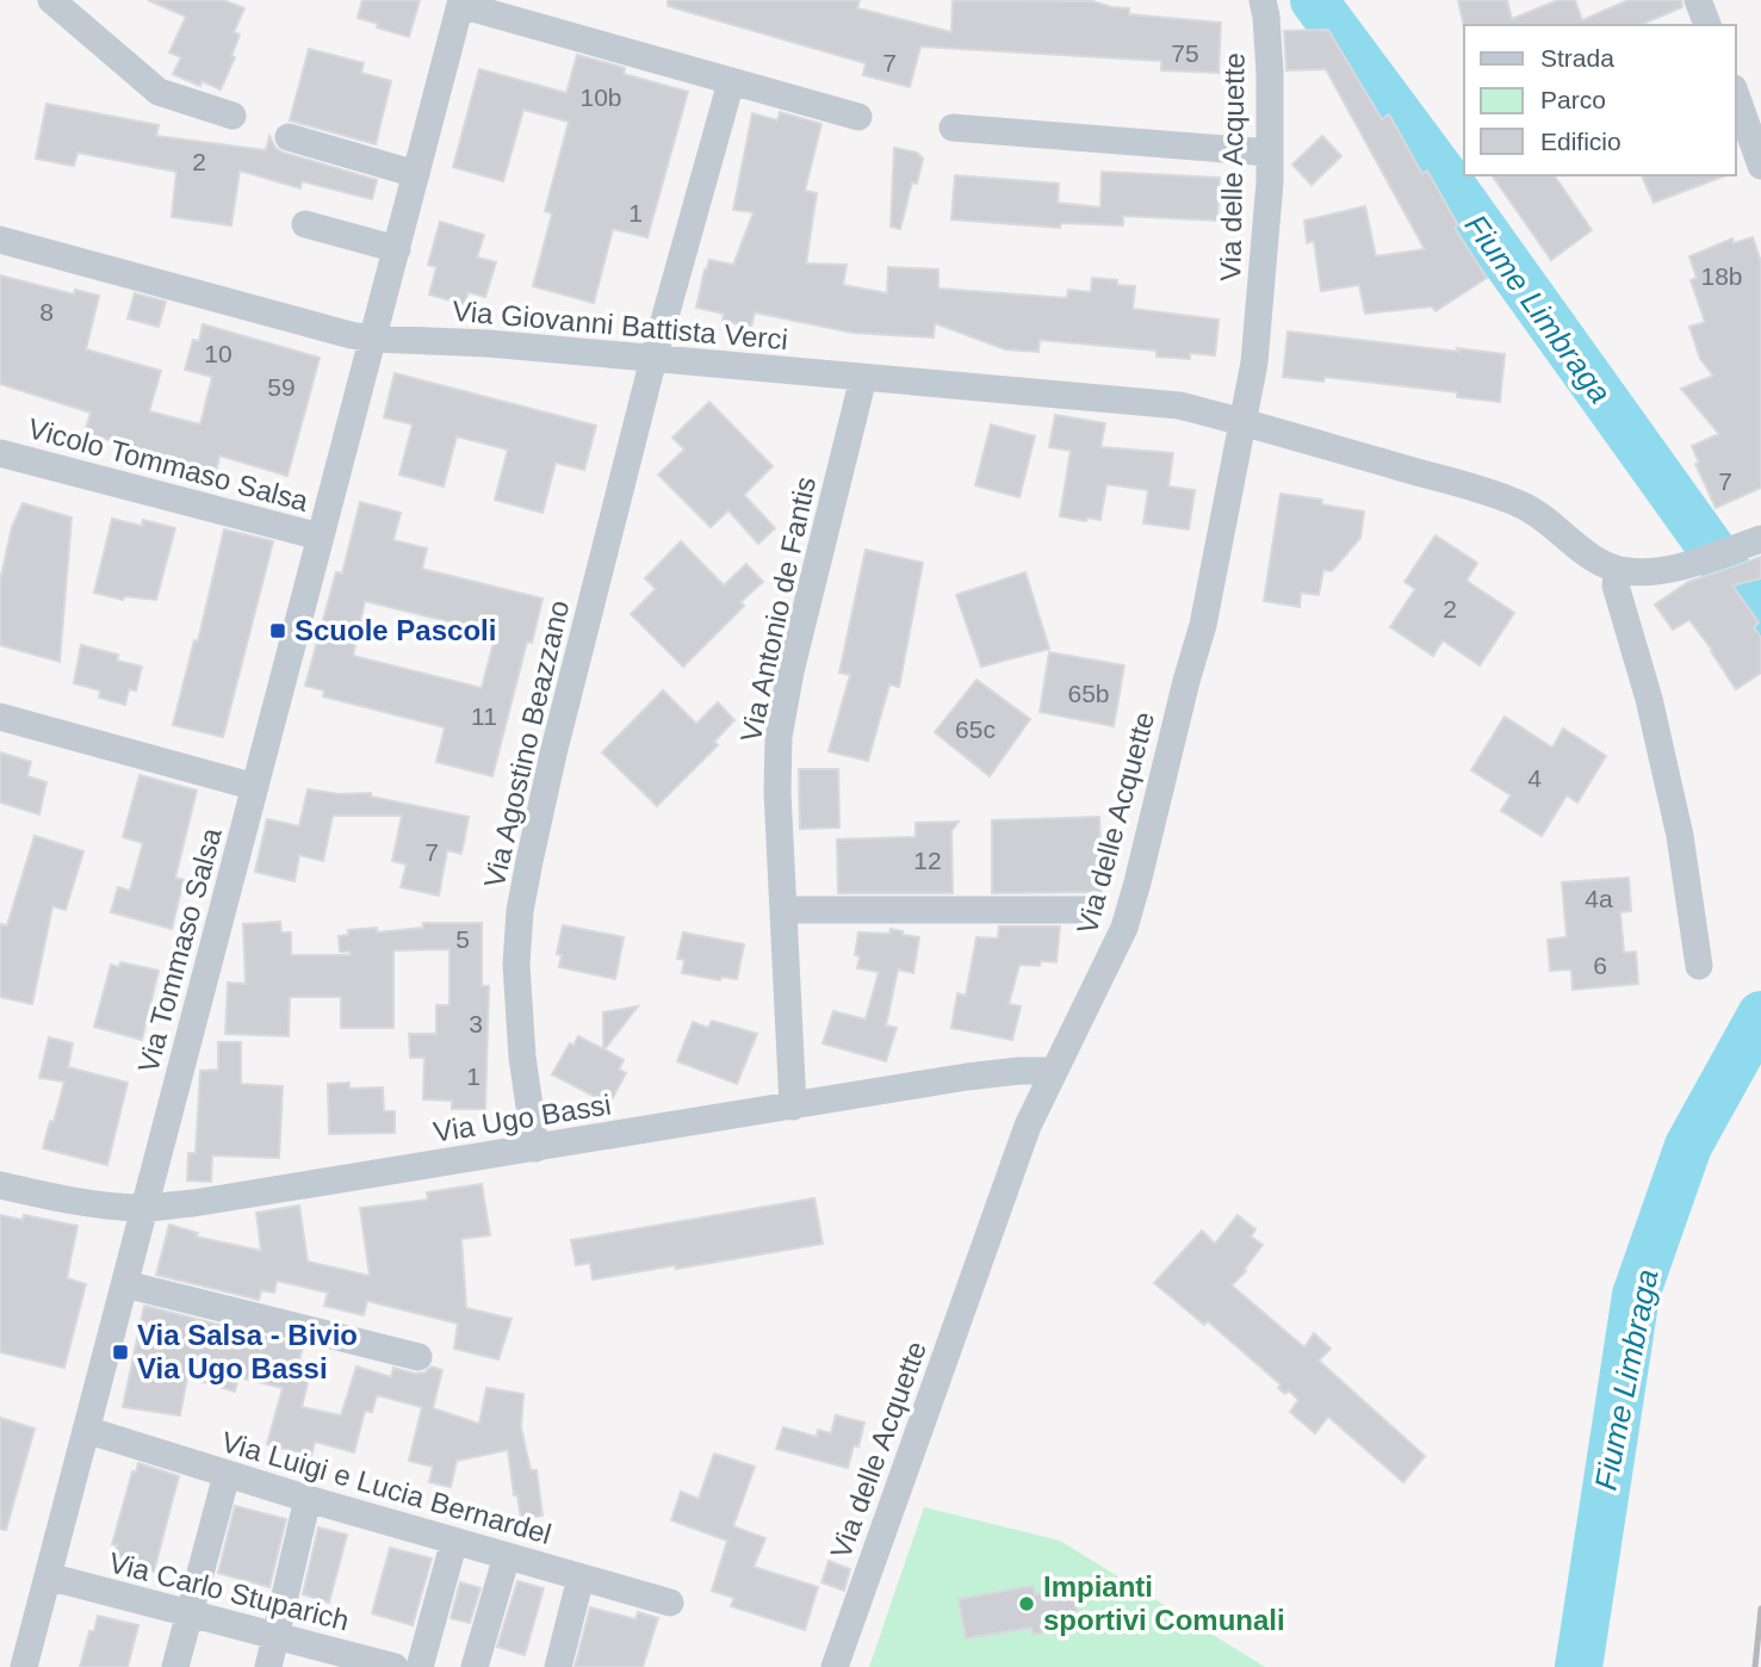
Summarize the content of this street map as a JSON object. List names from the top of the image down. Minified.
{"streets":{"street":["Via delle Acquette","Via Giovanni Battista Verci","Vicolo Tommaso Salsa","Via Antonio de Fantis","Via Agostino Beazzano","Via Tommaso Salsa","Via Ugo Bassi","Via Luigi e Lucia Bernardel","Via Carlo Stuparich"]},"crossings":[["Via delle Acquette","Via Giovanni Battista Verci"],["Via delle Acquette","Via Ugo Bassi"],["Via Giovanni Battista Verci","Via Antonio de Fantis"],["Via Giovanni Battista Verci","Via Agostino Beazzano"],["Via Giovanni Battista Verci","Via Tommaso Salsa"],["Vicolo Tommaso Salsa","Via Tommaso Salsa"],["Via Antonio de Fantis","Via Ugo Bassi"],["Via Agostino Beazzano","Via Ugo Bassi"],["Via Tommaso Salsa","Via Ugo Bassi"],["Via Tommaso Salsa","Via Luigi e Lucia Bernardel"],["Via Tommaso Salsa","Via Carlo Stuparich"]],"water":["Fiume Limbraga"],"places":{"transit":["Scuole Pascoli","Via Salsa - Bivio Via Ugo Bassi"],"other":["Impianti sportivi Comunali"]},"house_numbers":["75","7","10b","2","1","18b","8","10","59","7","2","65b","11","65c","4","7","12","4a","5","6","3","1"],"legend":["Strada","Parco","Edificio"]}
